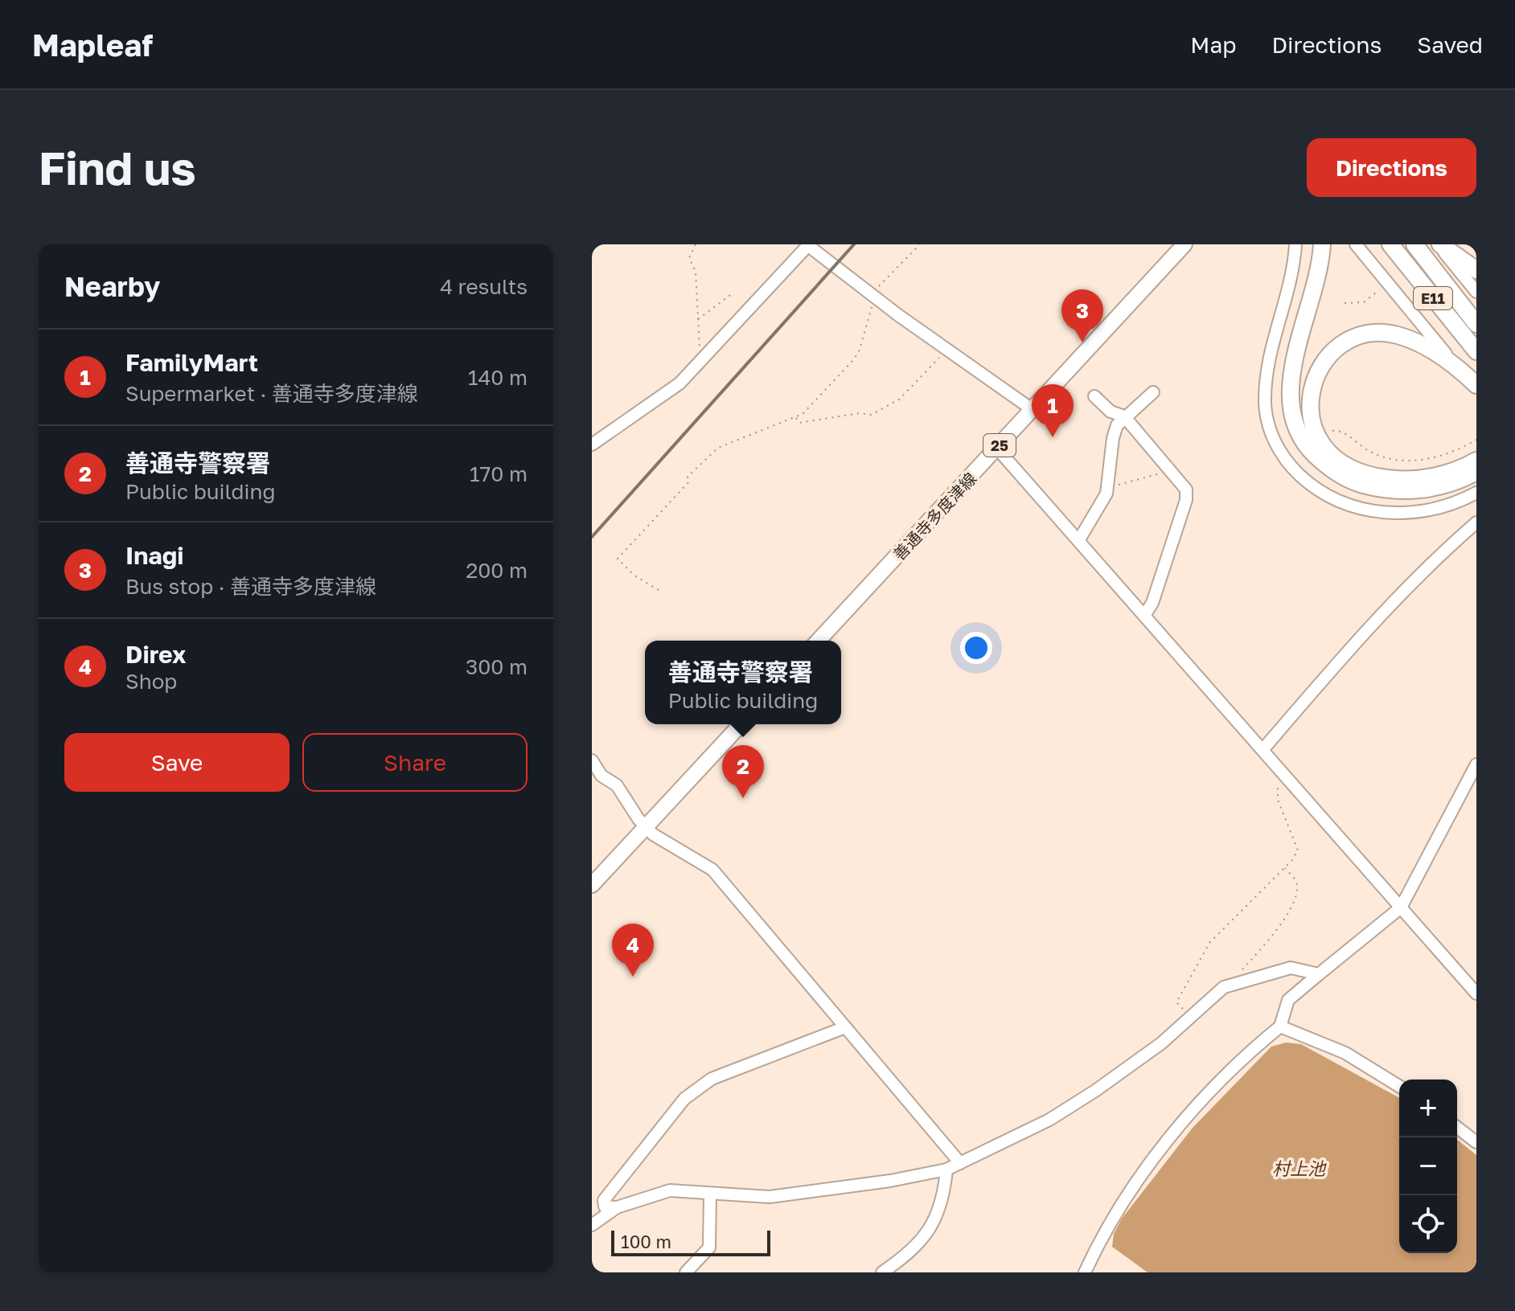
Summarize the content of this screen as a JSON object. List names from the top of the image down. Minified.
{"streets":{"highway":["E11"],"main road":["25","善通寺多度津線"]},"water":["村上池"],"scale_bar":"100 m","page":{"header":"Mapleaf","nav":["Map","Directions","Saved"],"buttons":["Directions",["Save","Share"]],"title":"Find us","heading":["Nearby","4 results"],"pins":["3","1","2","4"],"list":[{"mark":"1","name":"FamilyMart","note":"Supermarket · 善通寺多度津線","value":"140 m"},{"mark":"2","name":"善通寺警察署","note":"Public building","value":"170 m"},{"mark":"3","name":"Inagi","note":"Bus stop · 善通寺多度津線","value":"200 m"},{"mark":"4","name":"Direx","note":"Shop","value":"300 m"}],"popup":["善通寺警察署","Public building"],"map_buttons":["+","−"],"scale":"100 m"}}
